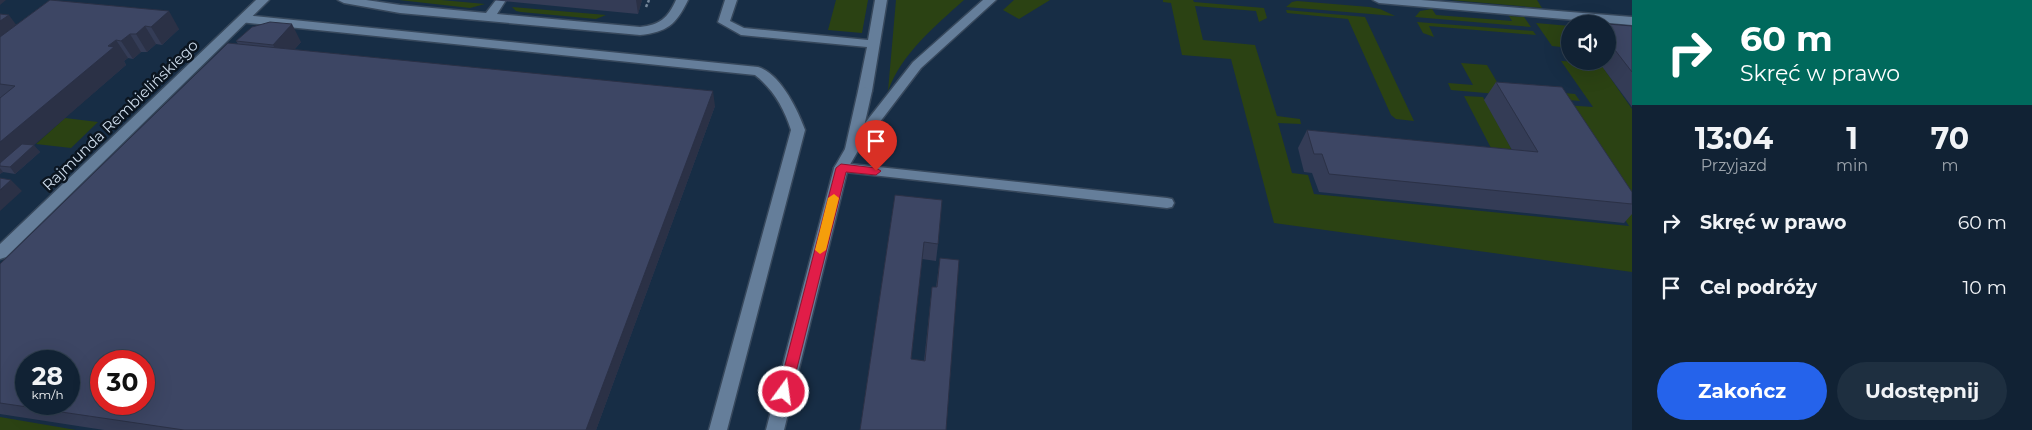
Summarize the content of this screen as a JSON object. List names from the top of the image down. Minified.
{"streets":{"street":["Rajmunda Rembielińskiego"]},"page":{"turn":["60 m","Skręć w prawo"],"eta":["13:04","Przyjazd","1","min","70","m"],"list":[{"name":"Skręć w prawo","value":"60 m"},{"name":"Cel podróży","value":"10 m"}],"speed":"28 km/h","limit":"30","buttons":["Zakończ","Udostępnij"]}}
